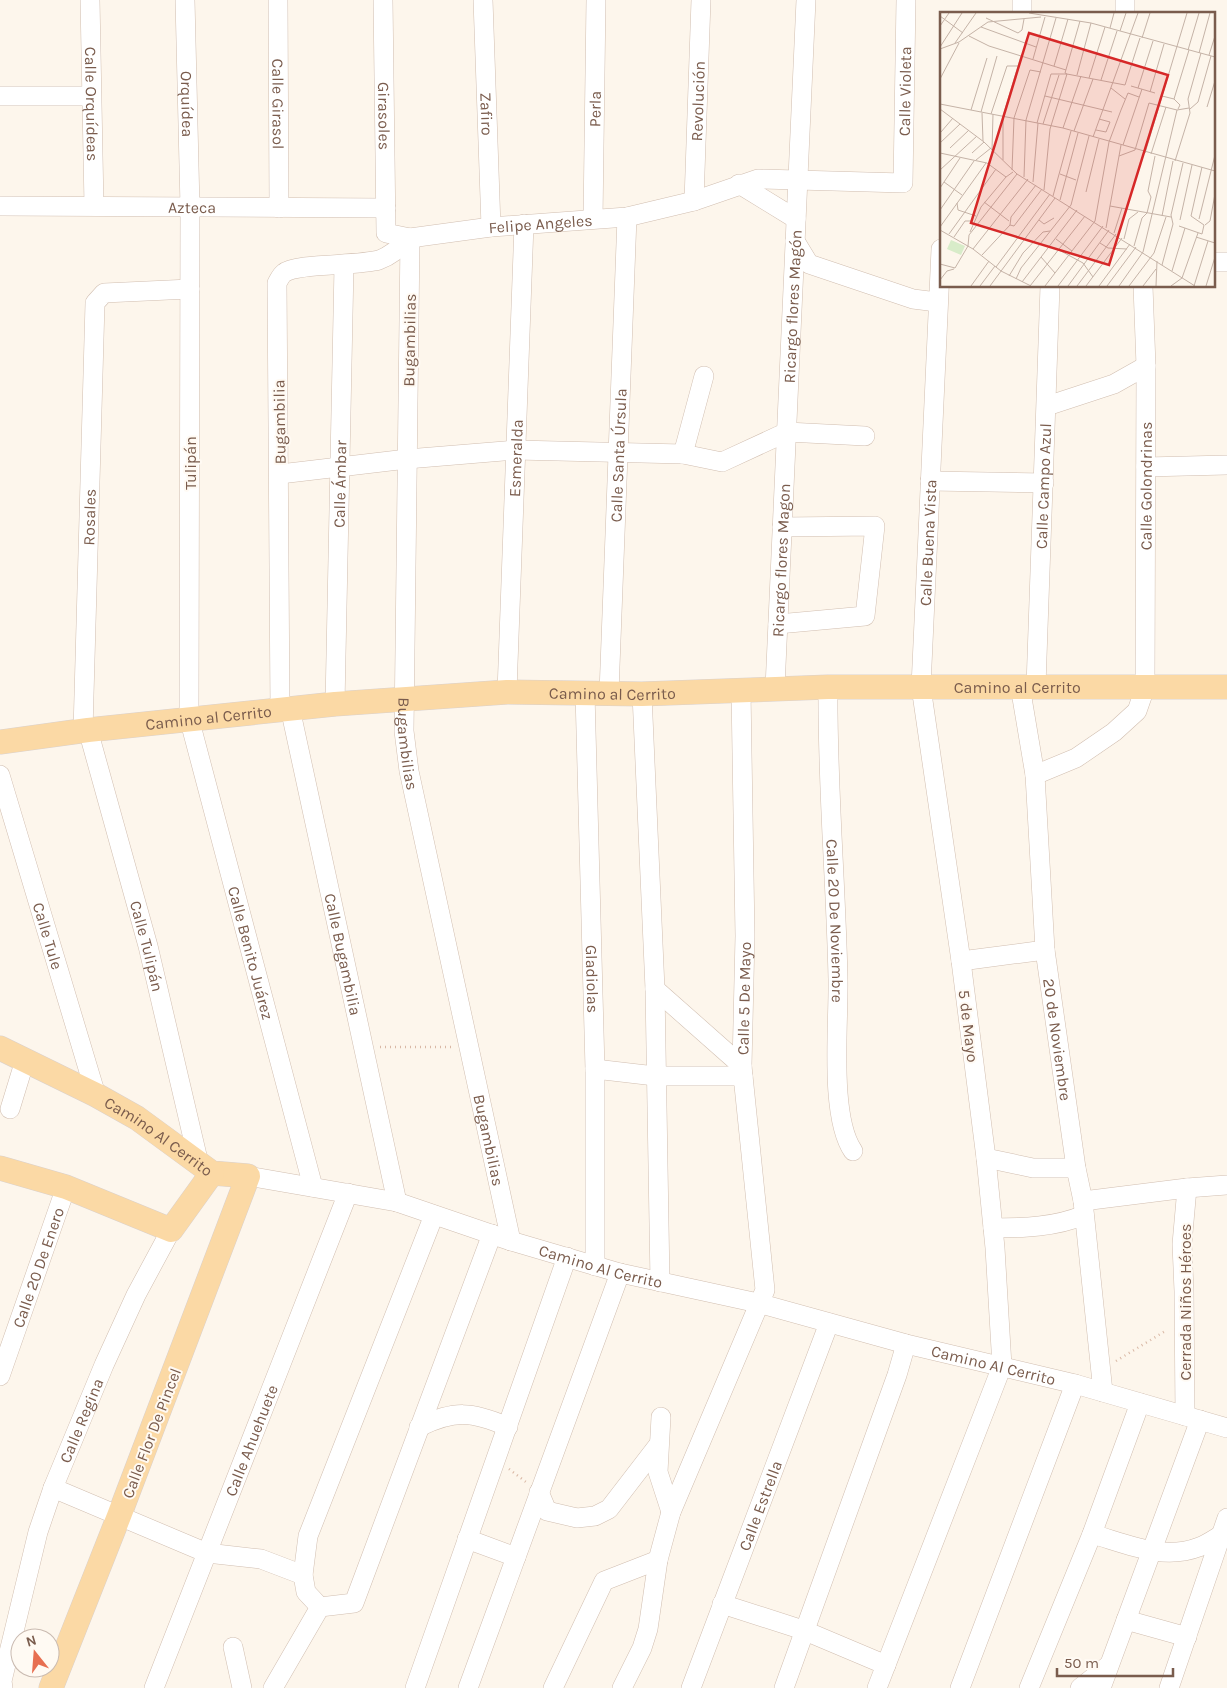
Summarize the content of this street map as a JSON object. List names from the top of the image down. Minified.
{"streets":{"main road":["Camino al Cerrito","Camino Al Cerrito","Calle Regina","Calle Flor De Pincel"],"street":["Calle Violeta","Revolución","Calle Orquídeas","Orquídea","Calle Girasol","Perla","Zafiro","Girasoles","Azteca","Felipe Angeles","Ricargo flores Magón","Bugambilias","Bugambilia","Calle Santa Úrsula","Esmeralda","Tulipán","Calle Ámbar","Calle Campo Azul","Calle Golondrinas","Rosales","Calle Buena Vista","Ricargo flores Magon","Calle 20 De Noviembre","Calle Tule","Calle Tulipán","Calle Benito Juárez","Calle Bugambilia","Gladiolas","Calle 5 De Mayo","5 de Mayo","20 de Noviembre","Calle 20 De Enero","Cerrada Niños Héroes","Calle Ahuehuete","Calle Estrella"]},"crossings":[["Calle Violeta","Felipe Angeles"],["Revolución","Felipe Angeles"],["Calle Orquídeas","Azteca"],["Orquídea","Azteca"],["Orquídea","Tulipán"],["Calle Girasol","Azteca"],["Perla","Felipe Angeles"],["Zafiro","Felipe Angeles"],["Girasoles","Azteca"],["Girasoles","Felipe Angeles"],["Azteca","Tulipán"],["Felipe Angeles","Ricargo flores Magón"],["Felipe Angeles","Bugambilias"],["Felipe Angeles","Bugambilia"],["Felipe Angeles","Calle Santa Úrsula"],["Felipe Angeles","Esmeralda"],["Ricargo flores Magón","Ricargo flores Magon"],["Bugambilias","Bugambilia"],["Bugambilias","Camino al Cerrito"],["Bugambilias","Camino Al Cerrito"],["Bugambilia","Calle Ámbar"],["Bugambilia","Camino al Cerrito"],["Bugambilia","Calle Bugambilia"],["Calle Santa Úrsula","Camino al Cerrito"],["Esmeralda","Camino al Cerrito"],["Tulipán","Rosales"],["Tulipán","Camino al Cerrito"],["Tulipán","Calle Benito Juárez"],["Calle Ámbar","Camino al Cerrito"],["Calle Campo Azul","Camino al Cerrito"],["Calle Campo Azul","20 de Noviembre"],["Calle Golondrinas","Camino al Cerrito"],["Calle Golondrinas","20 de Noviembre"],["Rosales","Camino al Cerrito"],["Rosales","Calle Tulipán"],["Calle Buena Vista","Camino al Cerrito"],["Calle Buena Vista","5 de Mayo"],["Ricargo flores Magon","Camino al Cerrito"],["Camino al Cerrito","Calle 20 De Noviembre"],["Camino al Cerrito","Calle Tulipán"],["Camino al Cerrito","Calle Benito Juárez"],["Camino al Cerrito","Calle Bugambilia"],["Camino al Cerrito","Gladiolas"],["Camino al Cerrito","Calle 5 De Mayo"],["Camino al Cerrito","5 de Mayo"],["Camino al Cerrito","20 de Noviembre"],["Calle Tule","Camino Al Cerrito"],["Calle Tulipán","Camino Al Cerrito"],["Calle Tulipán","Calle Regina"],["Calle Benito Juárez","Camino Al Cerrito"],["Calle Bugambilia","Camino Al Cerrito"],["Gladiolas","Camino Al Cerrito"],["Calle 5 De Mayo","Camino Al Cerrito"],["5 de Mayo","Camino Al Cerrito"],["20 de Noviembre","Camino Al Cerrito"],["Camino Al Cerrito","Cerrada Niños Héroes"],["Camino Al Cerrito","Calle Regina"],["Camino Al Cerrito","Calle Flor De Pincel"],["Camino Al Cerrito","Calle Ahuehuete"],["Camino Al Cerrito","Calle Estrella"]],"scale_bar":"50 m","north":"top"}
